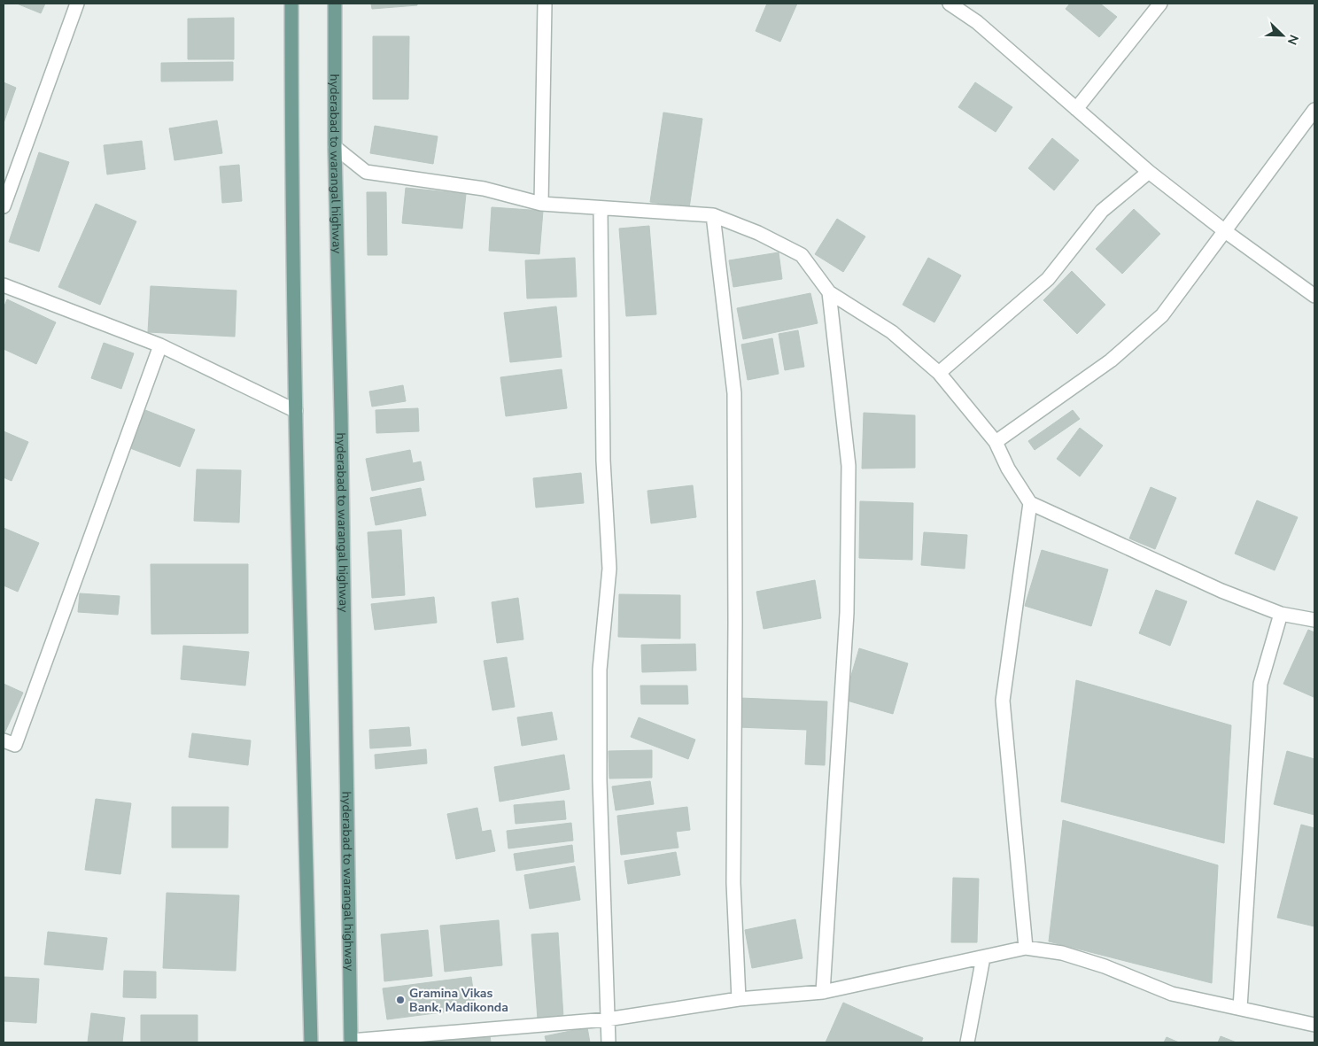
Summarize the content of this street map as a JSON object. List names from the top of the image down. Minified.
{"streets":{"main road":["hyderabad to warangal highway"]},"places":["Gramina Vikas Bank, Madikonda"],"north":"bottom right"}
